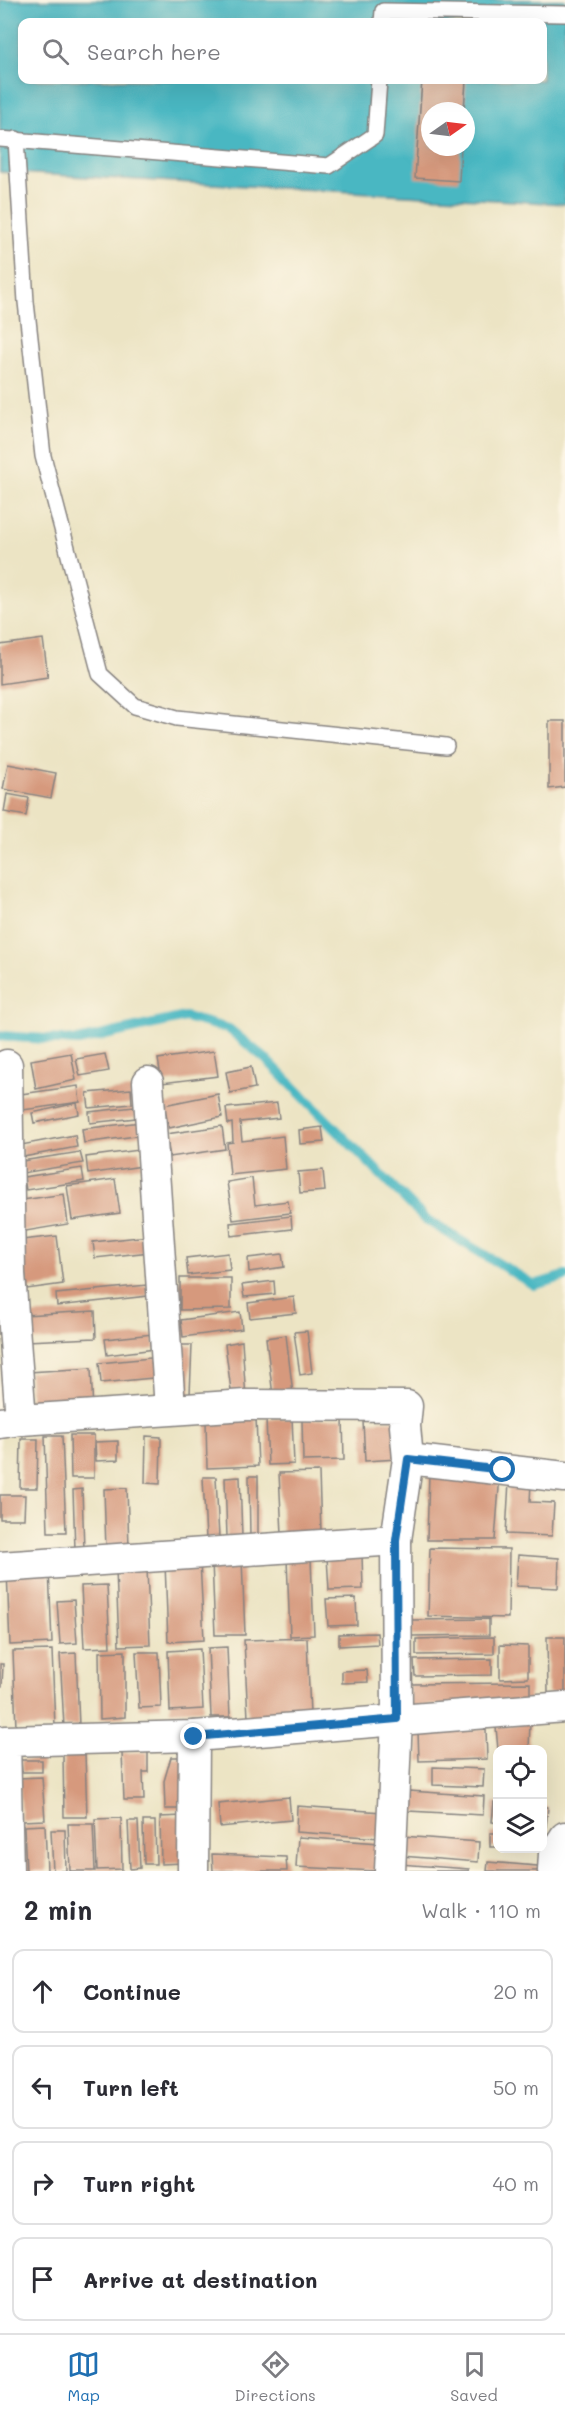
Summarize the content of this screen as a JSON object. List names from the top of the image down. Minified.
{"north":"right","page":{"search":"Search here","heading":["2 min","Walk · 110 m"],"list":[["Continue","20 m"],["Turn left","50 m"],["Turn right","40 m"],"Arrive at destination"],"nav":["Map","Directions","Saved"]}}
